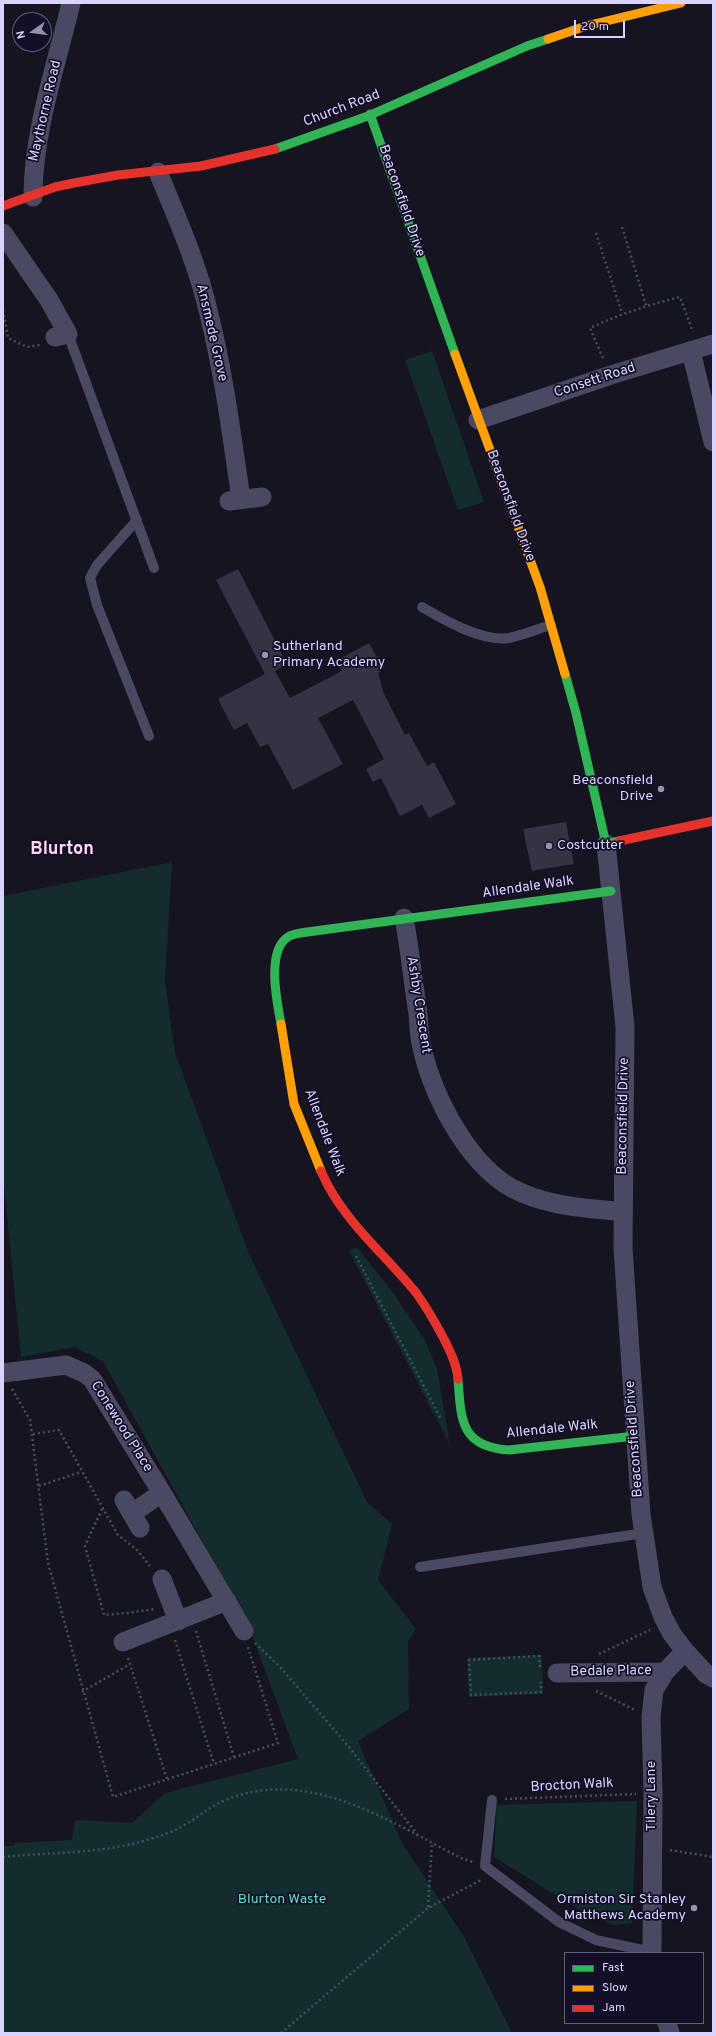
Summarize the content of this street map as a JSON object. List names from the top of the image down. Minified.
{"streets":{"street":["Church Road","Maythorne Road","Beaconsfield Drive","Ansmede Grove","Consett Road","Allendale Walk","Ashby Crescent","Conewood Place","Bedale Place","Tilery Lane"],"path":["Brocton Walk"]},"crossings":[["Church Road","Maythorne Road"],["Church Road","Beaconsfield Drive"],["Church Road","Ansmede Grove"],["Beaconsfield Drive","Consett Road"],["Beaconsfield Drive","Allendale Walk"],["Beaconsfield Drive","Ashby Crescent"],["Beaconsfield Drive","Tilery Lane"],["Allendale Walk","Ashby Crescent"],["Bedale Place","Tilery Lane"],["Brocton Walk","Tilery Lane"]],"districts":["Blurton"],"parks":["Blurton Waste"],"places":["Sutherland Primary Academy","Beaconsfield Drive","Costcutter","Ormiston Sir Stanley Matthews Academy"],"legend":["Fast","Slow","Jam"],"scale_bar":"20 m","north":"left"}
